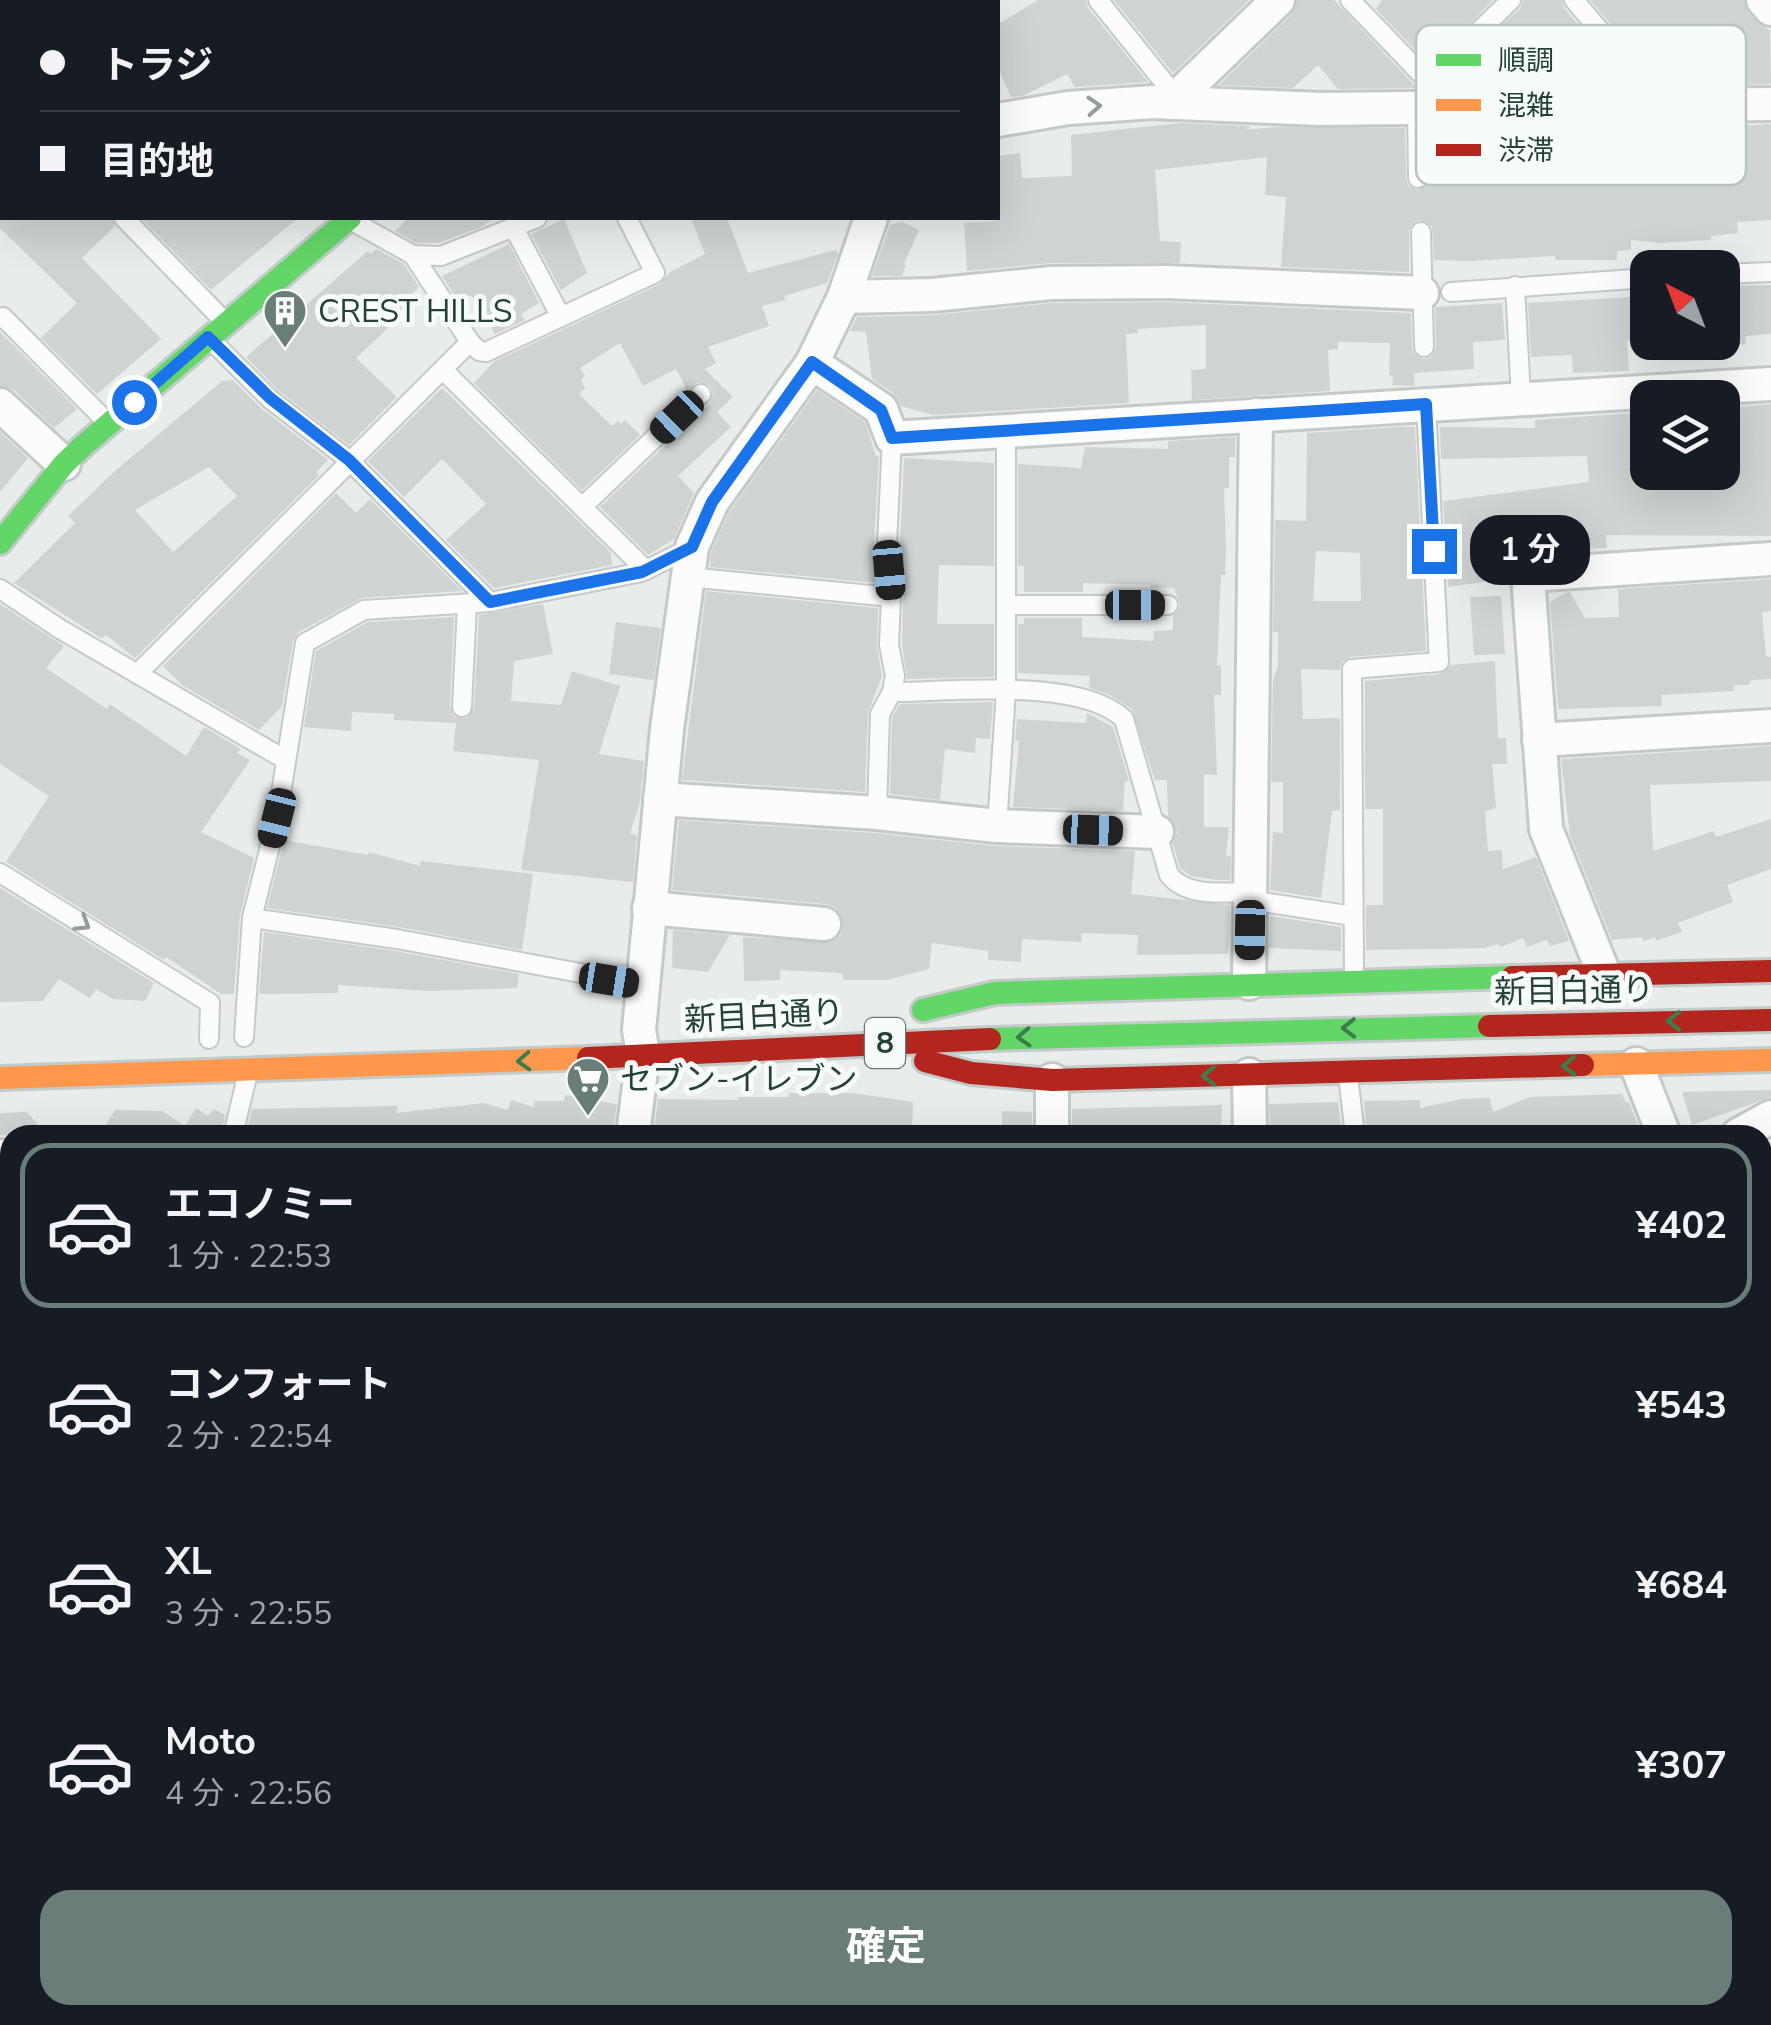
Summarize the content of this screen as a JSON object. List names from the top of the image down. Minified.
{"streets":{"main road":["新目白通り","8"]},"places":{"building":["CREST HILLS"],"supermarket":["セブン-イレブン"]},"legend":["順調","混雑","渋滞"],"north":"top left","page":{"banner":["トラジ","目的地"],"bubble":"1 分","list":[{"name":"エコノミー","note":"1 分 · 22:53","value":"¥402"},{"name":"コンフォート","note":"2 分 · 22:54","value":"¥543"},{"name":"XL","note":"3 分 · 22:55","value":"¥684"},{"name":"Moto","note":"4 分 · 22:56","value":"¥307"}],"buttons":"確定"}}
